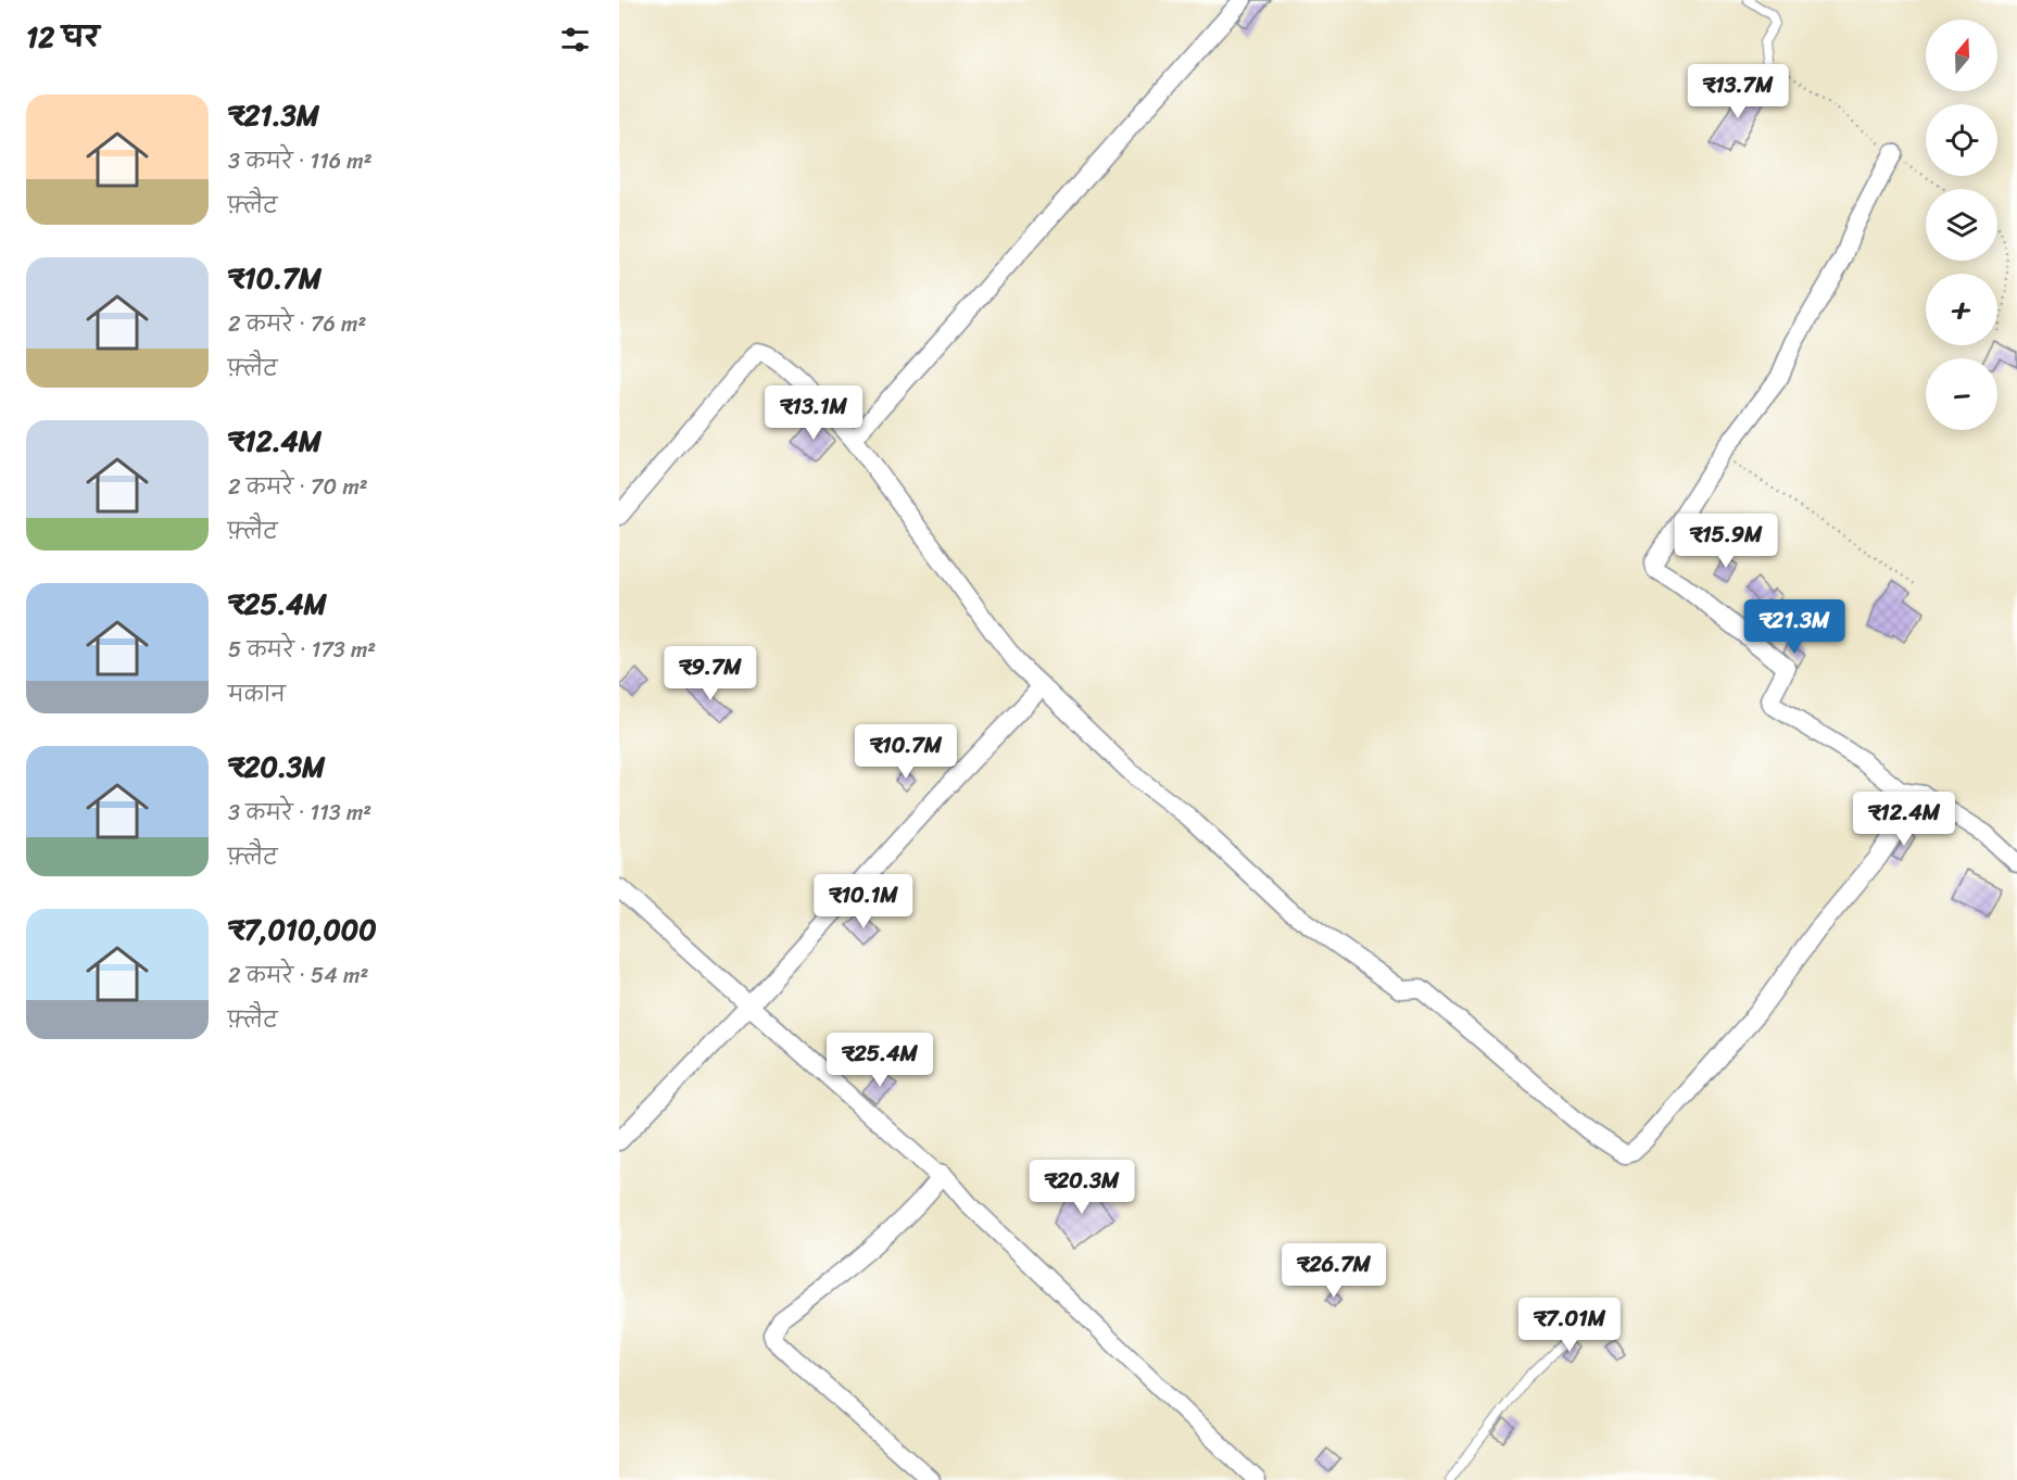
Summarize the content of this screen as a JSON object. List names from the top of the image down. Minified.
{"north":"top","page":{"heading":"12 घर","map_buttons":["+","−"],"price":["₹13.7M","₹13.1M","₹15.9M","₹21.3M","₹9.7M","₹10.7M","₹12.4M","₹10.1M","₹25.4M","₹20.3M","₹26.7M","₹7.01M"],"list":[{"name":"₹21.3M","note":"3 कमरे · 116 m² · फ़्लैट"},{"name":"₹10.7M","note":"2 कमरे · 76 m² · फ़्लैट"},{"name":"₹12.4M","note":"2 कमरे · 70 m² · फ़्लैट"},{"name":"₹25.4M","note":"5 कमरे · 173 m² · मकान"},{"name":"₹20.3M","note":"3 कमरे · 113 m² · फ़्लैट"},{"name":"₹7,010,000","note":"2 कमरे · 54 m² · फ़्लैट"}]}}
